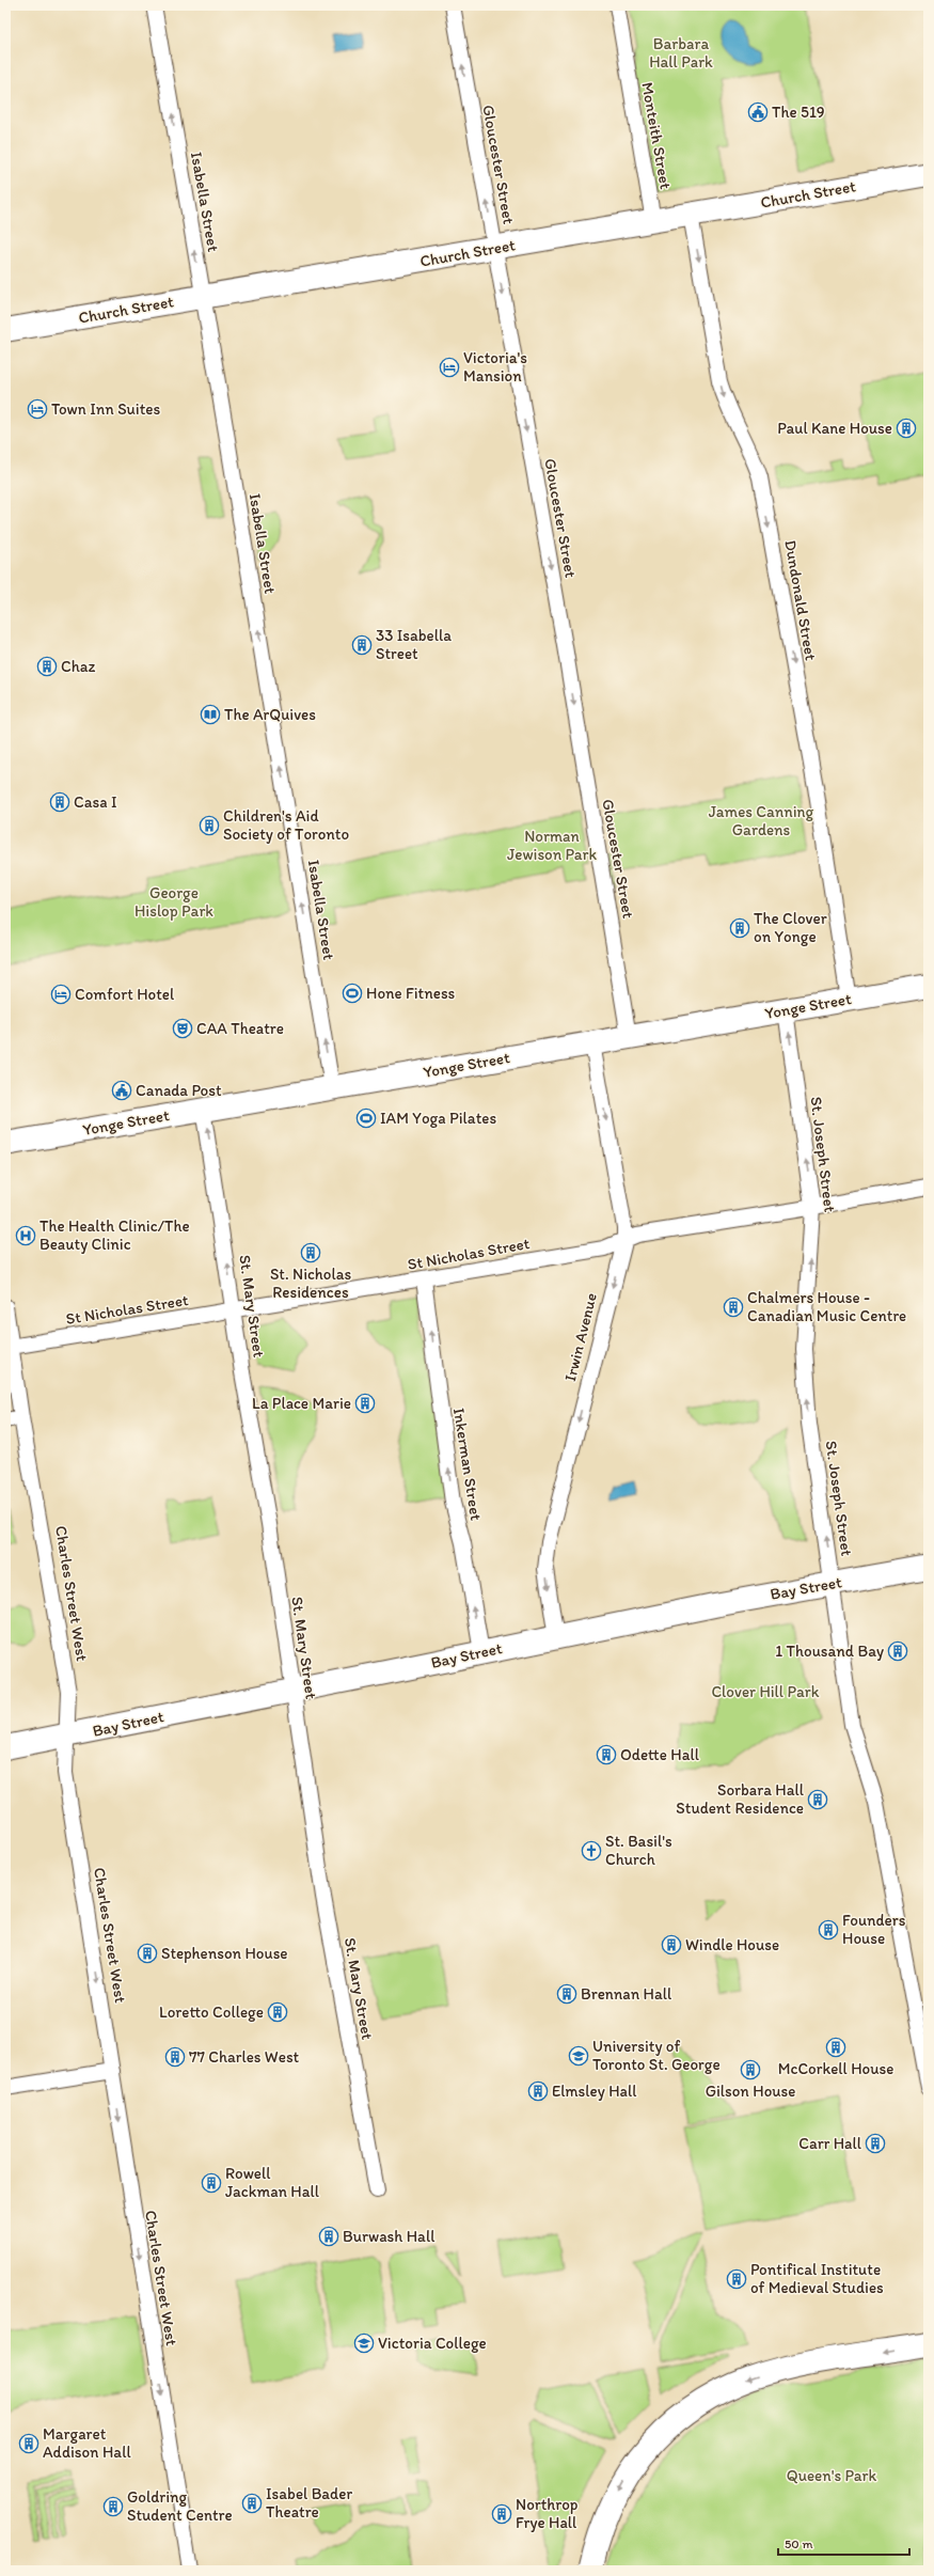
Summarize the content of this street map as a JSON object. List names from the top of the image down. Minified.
{"streets":{"main road":["Church Street","Yonge Street","Bay Street"],"street":["Monteith Street","Gloucester Street","Isabella Street","Dundonald Street","St. Joseph Street","St Nicholas Street","St. Mary Street","Irwin Avenue","Inkerman Street","Charles Street West"]},"crossings":[["Monteith Street","Church Street"],["Gloucester Street","Church Street"],["Gloucester Street","Yonge Street"],["Church Street","Isabella Street"],["Church Street","Dundonald Street"],["Isabella Street","Yonge Street"],["Dundonald Street","Yonge Street"],["Yonge Street","St. Joseph Street"],["Yonge Street","St. Mary Street"],["Yonge Street","Irwin Avenue"],["St. Joseph Street","St Nicholas Street"],["St. Joseph Street","Bay Street"],["St Nicholas Street","St. Mary Street"],["St Nicholas Street","Irwin Avenue"],["St Nicholas Street","Inkerman Street"],["St Nicholas Street","Charles Street West"],["St. Mary Street","Bay Street"],["Irwin Avenue","Bay Street"],["Inkerman Street","Bay Street"],["Bay Street","Charles Street West"]],"one_way":["Isabella Street","Dundonald Street","St. Joseph Street","Irwin Avenue","Inkerman Street","Charles Street West"],"parks":["Barbara Hall Park","James Canning Gardens","Norman Jewison Park","George Hislop Park","Clover Hill Park","Queen's Park"],"places":{"public building":["The 519","Canada Post"],"hotel":["Victoria's Mansion","Town Inn Suites","Comfort Hotel"],"building":["Paul Kane House","33 Isabella Street","Chaz","Casa I","Children's Aid Society of Toronto","The Clover on Yonge","St. Nicholas Residences","Chalmers House - Canadian Music Centre","La Place Marie","1 Thousand Bay","Odette Hall","Sorbara Hall Student Residence","Founders House","Windle House","Stephenson House","Brennan Hall","Loretto College","McCorkell House","77 Charles West","Gilson House","Elmsley Hall","Carr Hall","Rowell Jackman Hall","Burwash Hall","Pontifical Institute of Medieval Studies","Margaret Addison Hall","Isabel Bader Theatre","Goldring Student Centre","Northrop Frye Hall"],"library":["The ArQuives"],"sports":["Hone Fitness","IAM Yoga Pilates"],"theatre":["CAA Theatre"],"hospital":["The Health Clinic/The Beauty Clinic"],"church":["St. Basil's Church"],"school or university":["University of Toronto St. George","Victoria College"]},"scale_bar":"50 m"}
